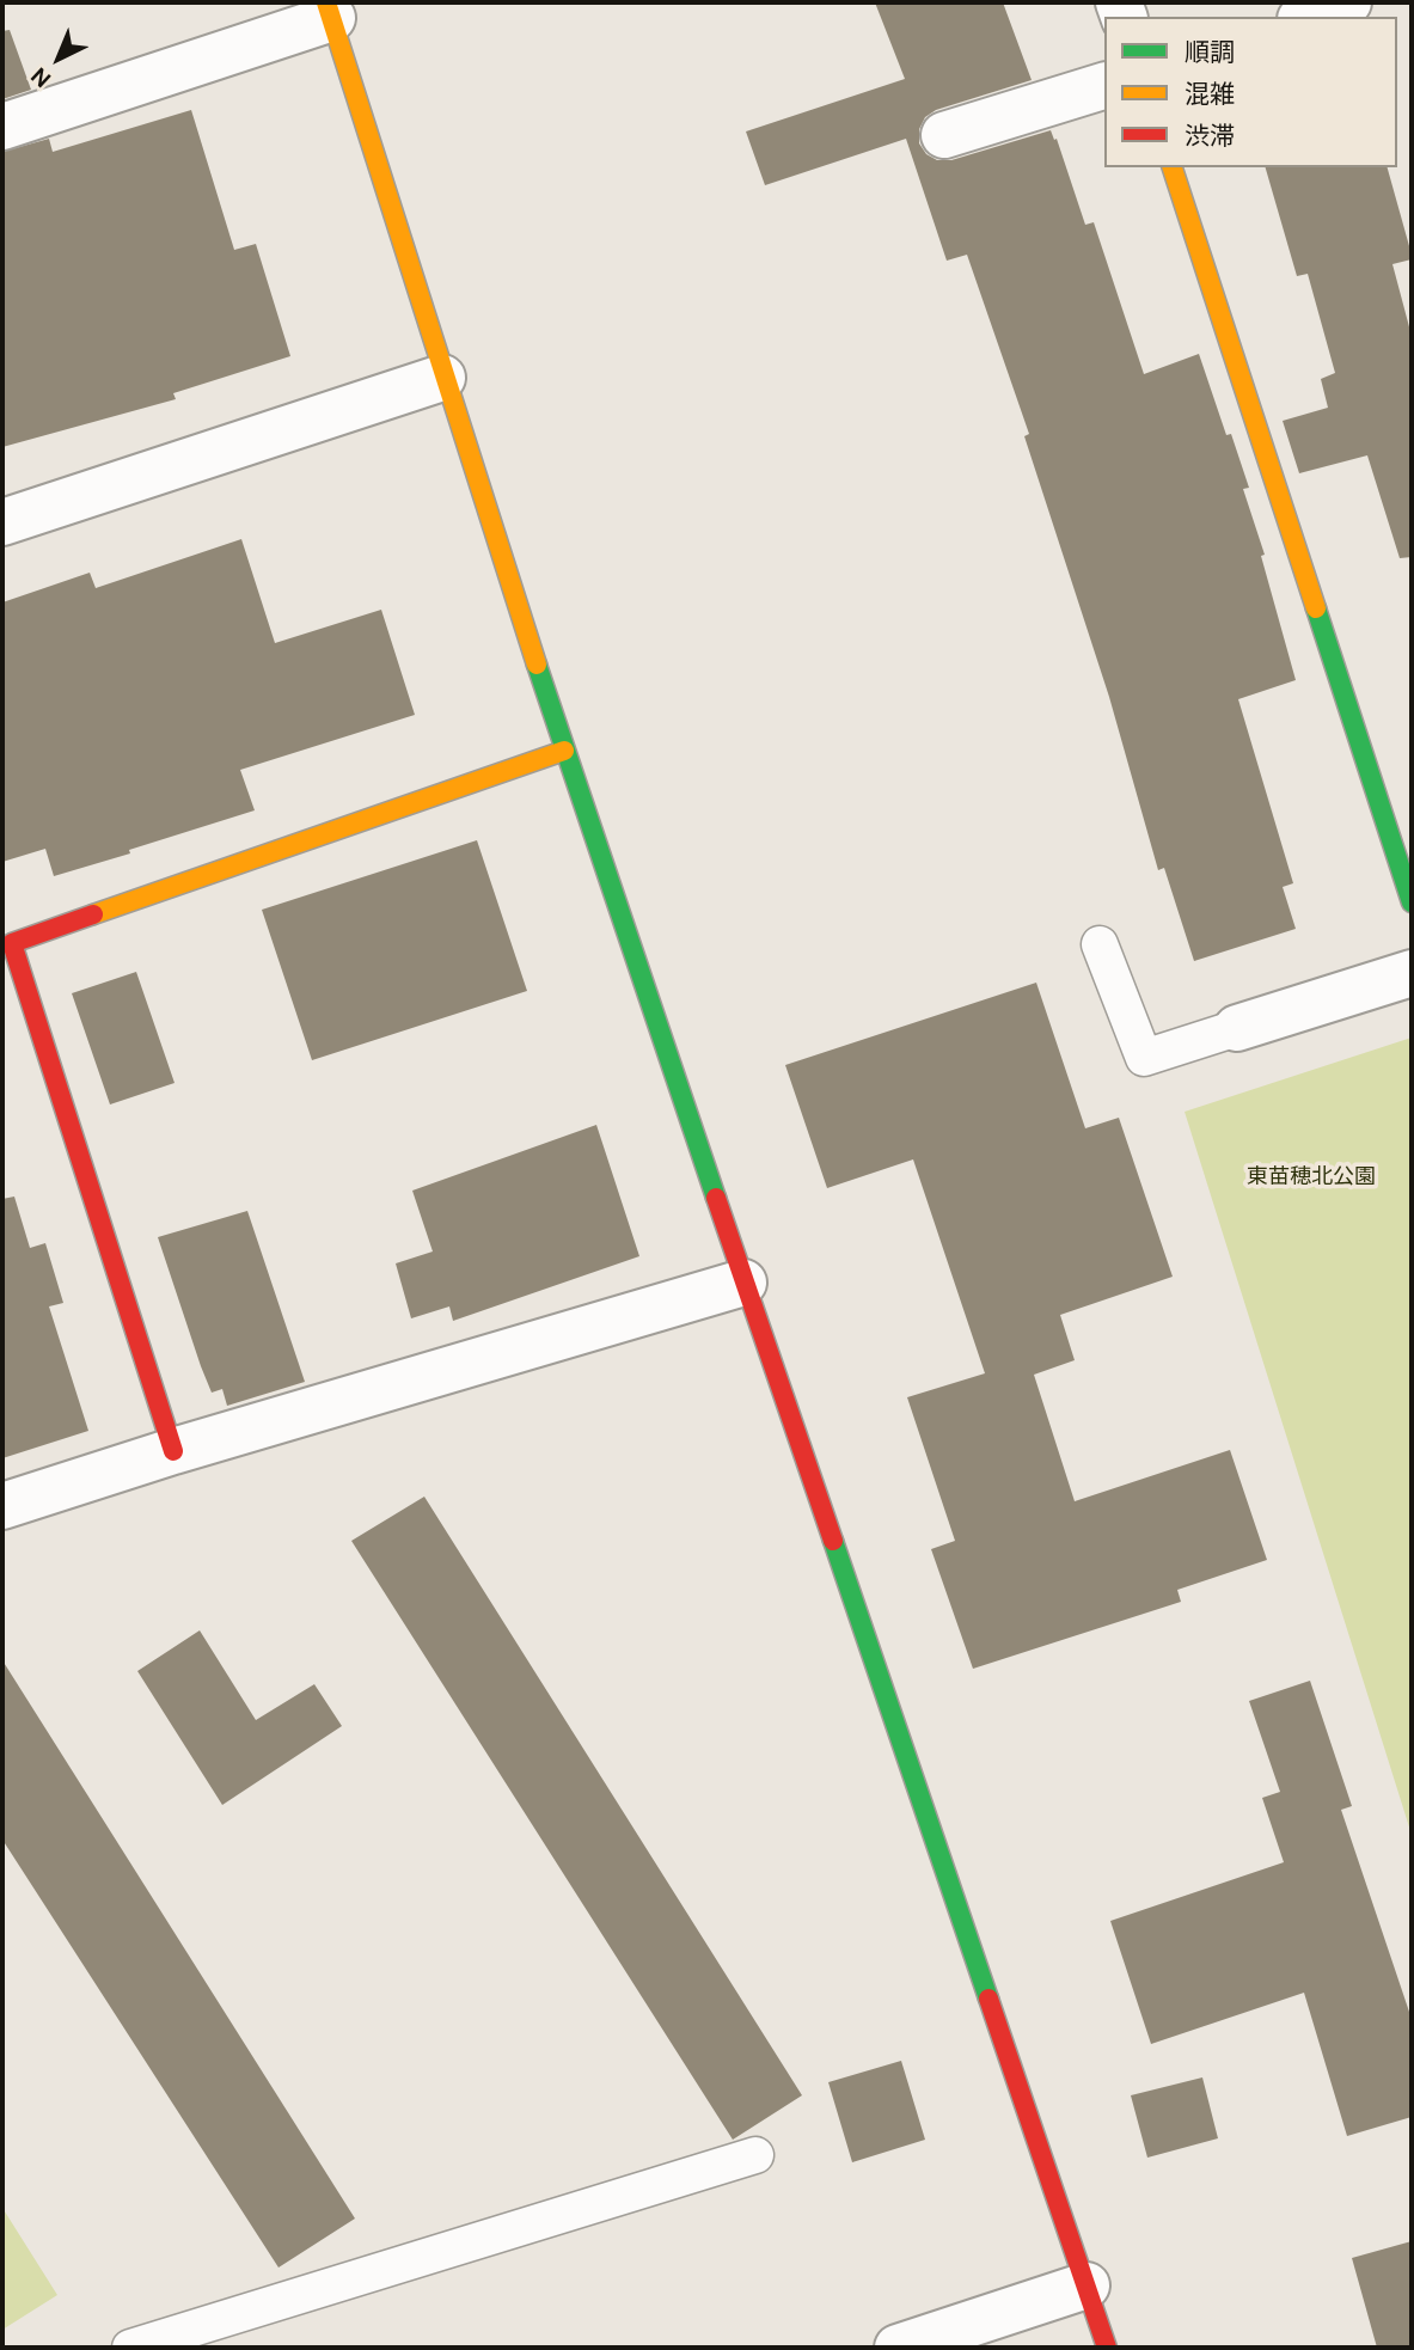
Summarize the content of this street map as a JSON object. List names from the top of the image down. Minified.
{"parks":["東苗穂北公園"],"legend":["順調","混雑","渋滞"],"north":"bottom left"}
